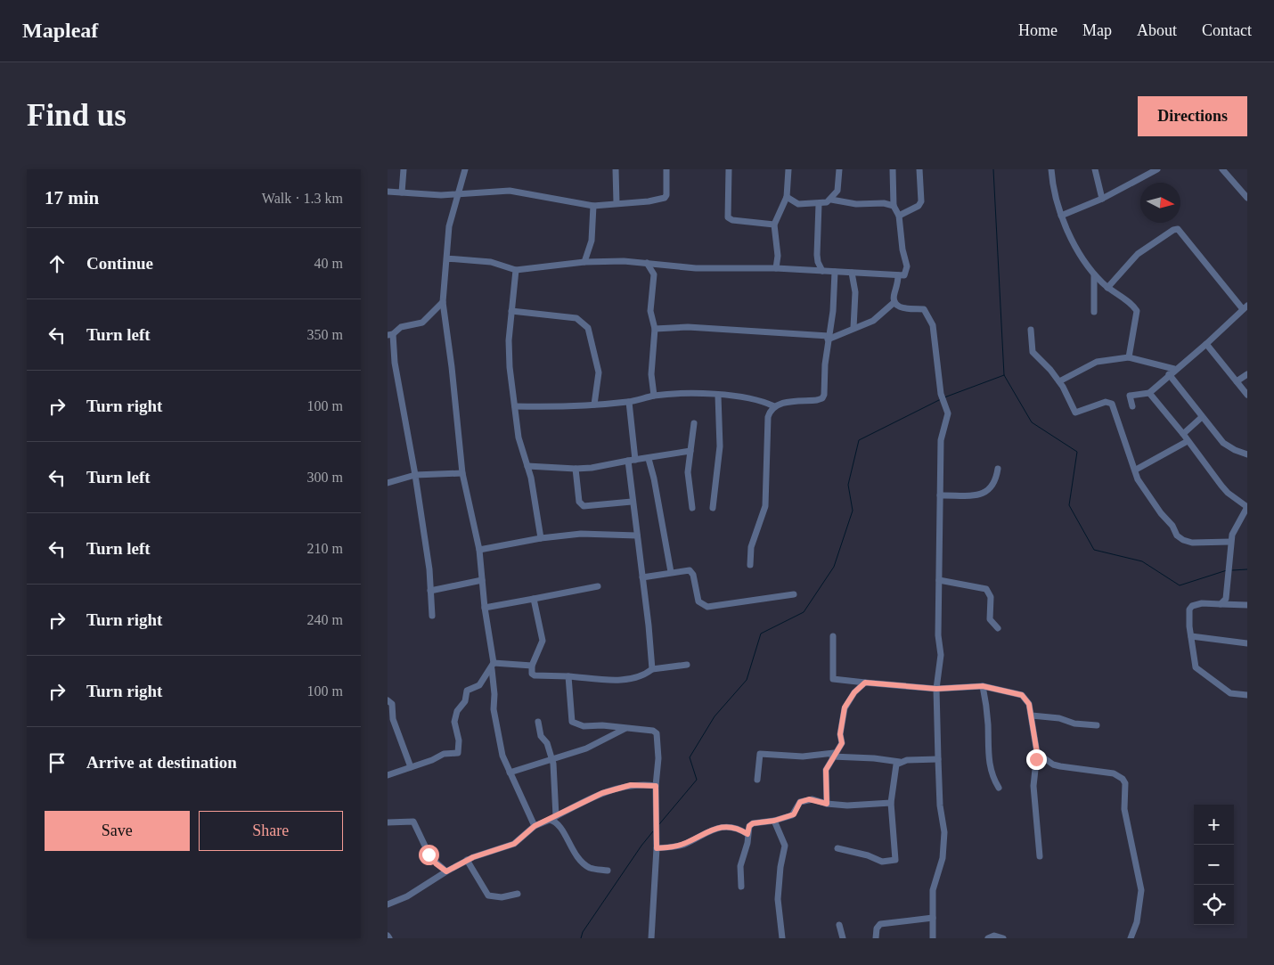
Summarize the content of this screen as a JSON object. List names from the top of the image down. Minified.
{"north":"right","page":{"header":"Mapleaf","nav":["Home","Map","About","Contact"],"buttons":["Directions",["Save","Share"]],"title":"Find us","heading":["17 min","Walk · 1.3 km"],"list":[["Continue","40 m"],["Turn left","350 m"],["Turn right","100 m"],["Turn left","300 m"],["Turn left","210 m"],["Turn right","240 m"],["Turn right","100 m"],"Arrive at destination"],"map_buttons":["+","−"]}}
